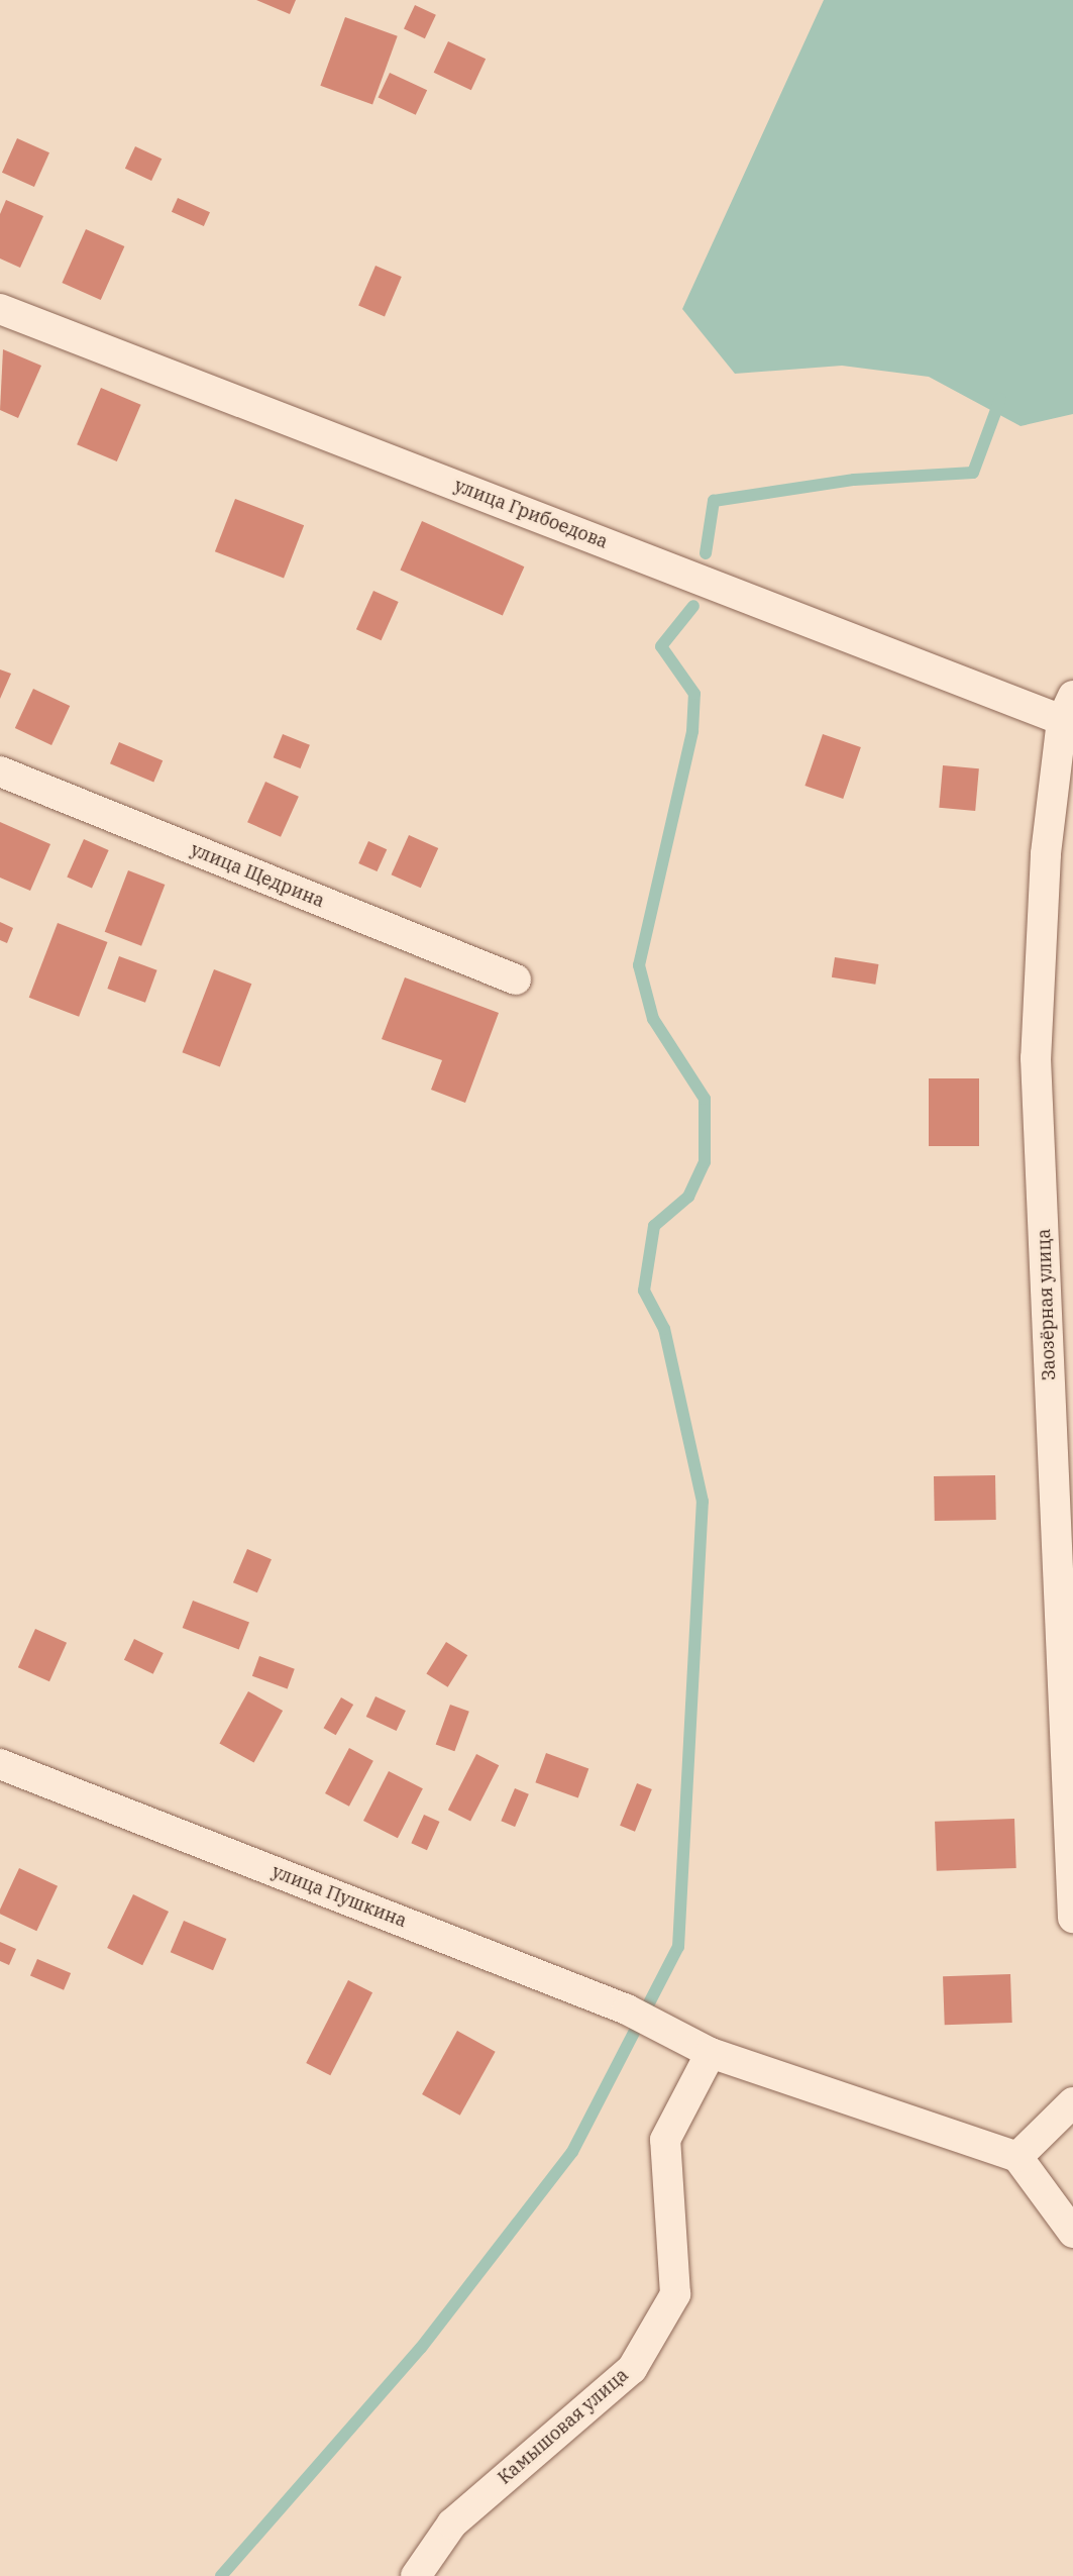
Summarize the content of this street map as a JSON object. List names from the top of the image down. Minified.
{"streets":{"street":["улица Грибоедова","улица Щедрина","Заозёрная улица","улица Пушкина","Камышовая улица"]},"crossings":[["улица Грибоедова","Заозёрная улица"],["улица Пушкина","Камышовая улица"]]}
